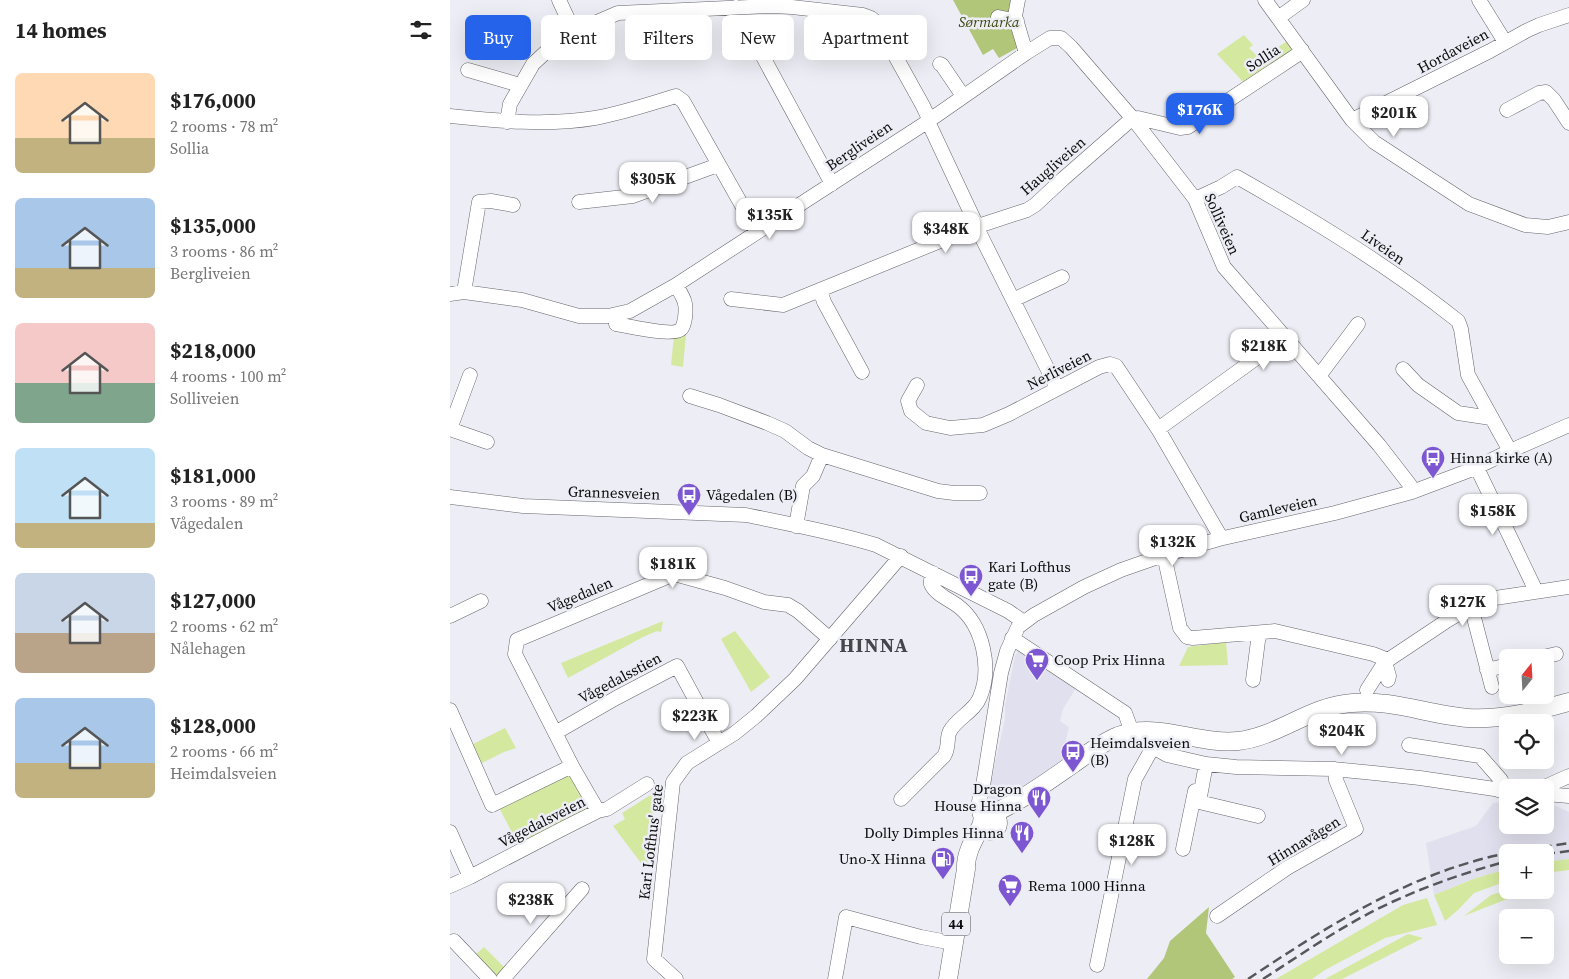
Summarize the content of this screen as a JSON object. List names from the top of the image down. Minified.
{"streets":{"main road":["44"],"street":["Hordaveien","Sollia","Bergliveien","Haugliveien","Solliveien","Liveien","Nerliveien","Grannesveien","Gamleveien","Vågedalen","Vågedalsstien","Vågedalsveien","Hinnavågen","Kari Lofthus' gate"]},"crossings":[["Sollia","Haugliveien"],["Sollia","Solliveien"],["Bergliveien","Solliveien"],["Haugliveien","Solliveien"],["Solliveien","Liveien"],["Solliveien","Gamleveien"],["Liveien","Gamleveien"],["Nerliveien","Gamleveien"],["Grannesveien","Gamleveien"],["Grannesveien","Kari Lofthus' gate"],["Gamleveien","44"],["Vågedalen","Vågedalsstien"],["Vågedalen","Vågedalsveien"],["Vågedalen","Kari Lofthus' gate"],["Vågedalsstien","Kari Lofthus' gate"]],"districts":["HINNA"],"parks":["Sørmarka"],"places":{"bus stop":["Hinna kirke (A)","Vågedalen (B)","Kari Lofthus gate (B)","Heimdalsveien (B)"],"supermarket":["Coop Prix Hinna","Rema 1000 Hinna"],"restaurant":["Dragon House Hinna","Dolly Dimples Hinna"],"fuel station":["Uno-X Hinna"]},"north":"top","page":{"heading":"14 homes","chip":["Buy","Rent","Filters","New","Apartment"],"list":[{"name":"$176,000","note":"2 rooms · 78 m² · Sollia"},{"name":"$135,000","note":"3 rooms · 86 m² · Bergliveien"},{"name":"$218,000","note":"4 rooms · 100 m² · Solliveien"},{"name":"$181,000","note":"3 rooms · 89 m² · Vågedalen"},{"name":"$127,000","note":"2 rooms · 62 m² · Nålehagen"},{"name":"$128,000","note":"2 rooms · 66 m² · Heimdalsveien"}],"price":["$176K","$201K","$305K","$135K","$348K","$218K","$158K","$132K","$181K","$127K","$223K","$204K","$128K","$238K"],"map_buttons":["+","−"]}}
